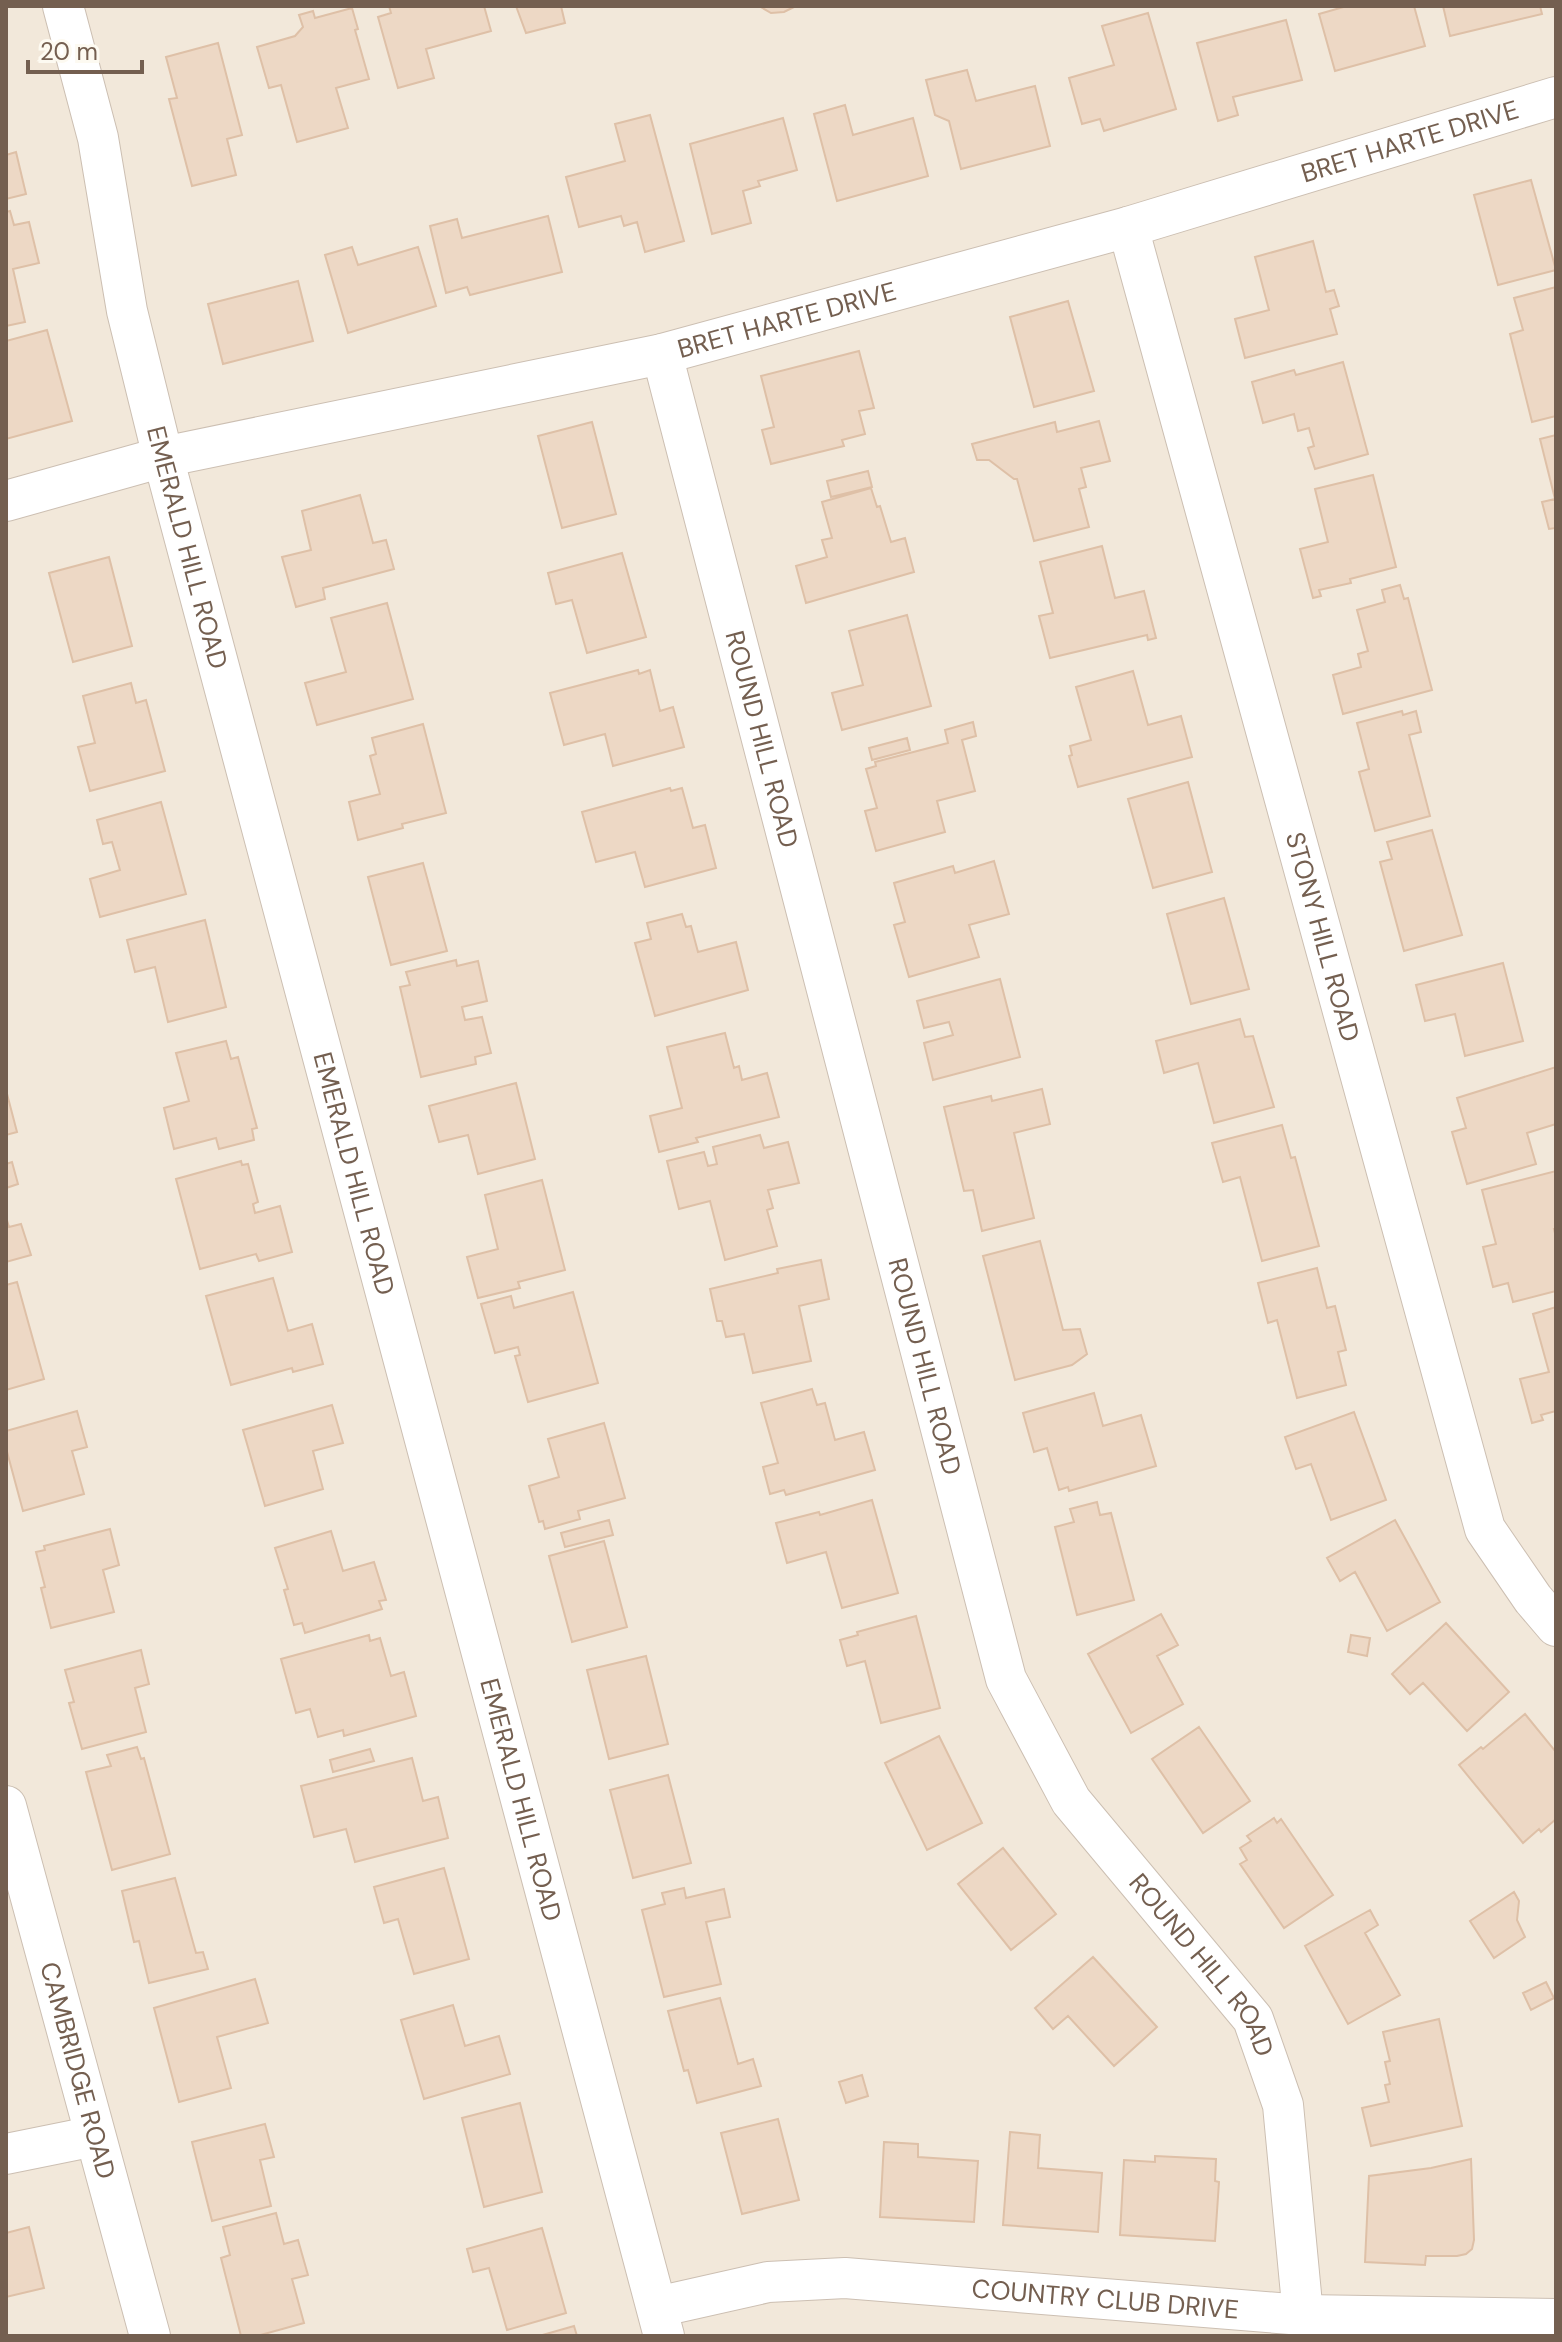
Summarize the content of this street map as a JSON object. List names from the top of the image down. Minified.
{"streets":{"street":["BRET HARTE DRIVE","EMERALD HILL ROAD","ROUND HILL ROAD","STONY HILL ROAD","CAMBRIDGE ROAD","COUNTRY CLUB DRIVE"]},"crossings":[["BRET HARTE DRIVE","EMERALD HILL ROAD"],["BRET HARTE DRIVE","ROUND HILL ROAD"],["BRET HARTE DRIVE","STONY HILL ROAD"],["EMERALD HILL ROAD","COUNTRY CLUB DRIVE"],["ROUND HILL ROAD","COUNTRY CLUB DRIVE"]],"scale_bar":"20 m"}
